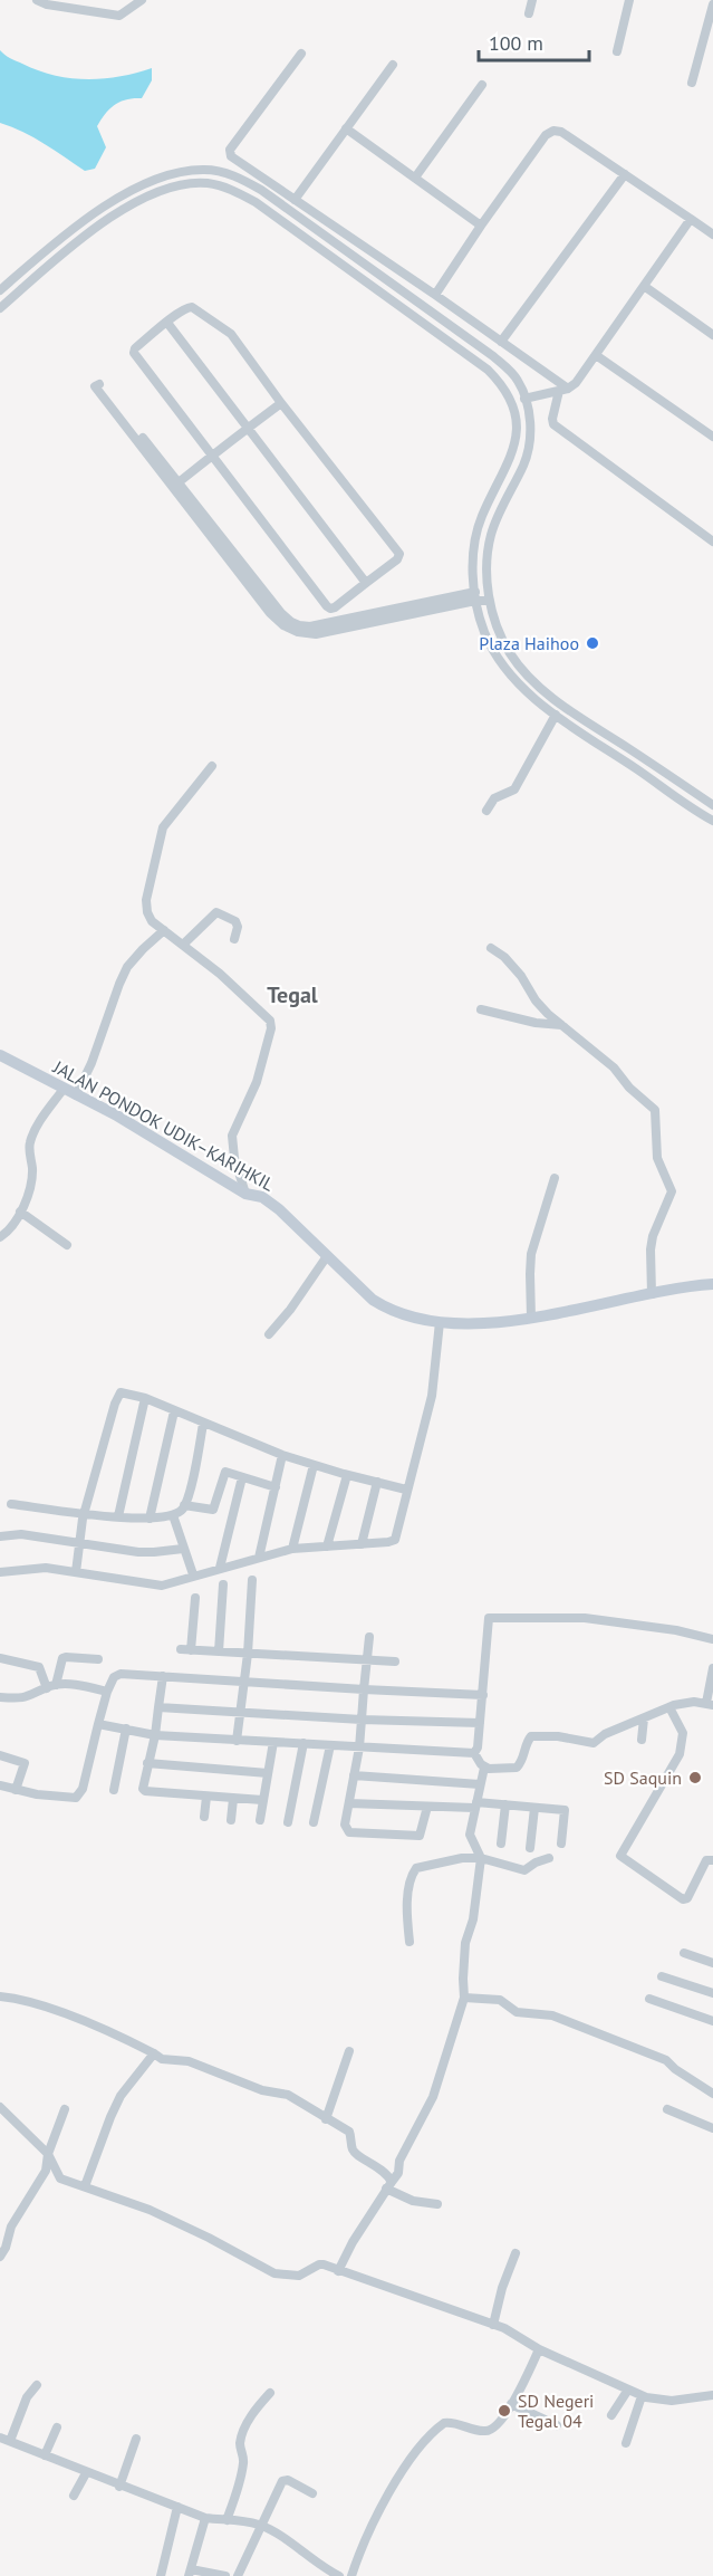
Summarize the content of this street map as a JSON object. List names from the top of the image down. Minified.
{"streets":{"street":["JALAN PONDOK UDIK–KARIHKIL"]},"districts":["Tegal"],"places":["Plaza Haihoo","SD Saquin","SD Negeri Tegal 04"],"scale_bar":"100 m"}
